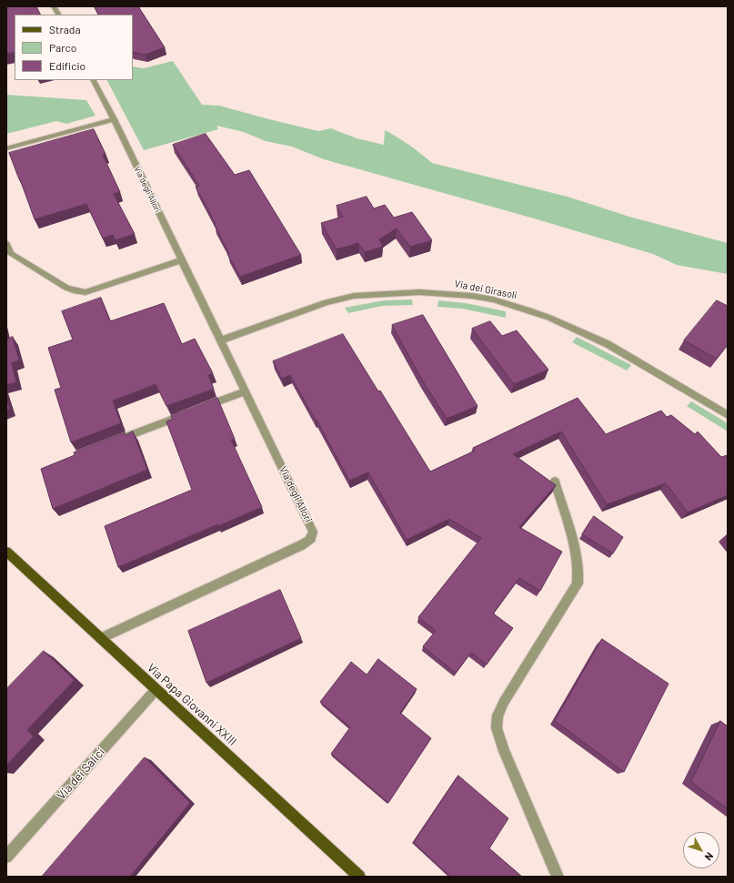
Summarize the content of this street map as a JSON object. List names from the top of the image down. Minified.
{"streets":{"main road":["Via Papa Giovanni XXIII"],"street":["Via degli Allori","Via dei Girasoli","Via dei Salici"]},"crossings":[["Via degli Allori","Via dei Girasoli"],["Via degli Allori","Via Papa Giovanni XXIII"],["Via Papa Giovanni XXIII","Via dei Salici"]],"legend":["Strada","Parco","Edificio"],"north":"bottom right"}
